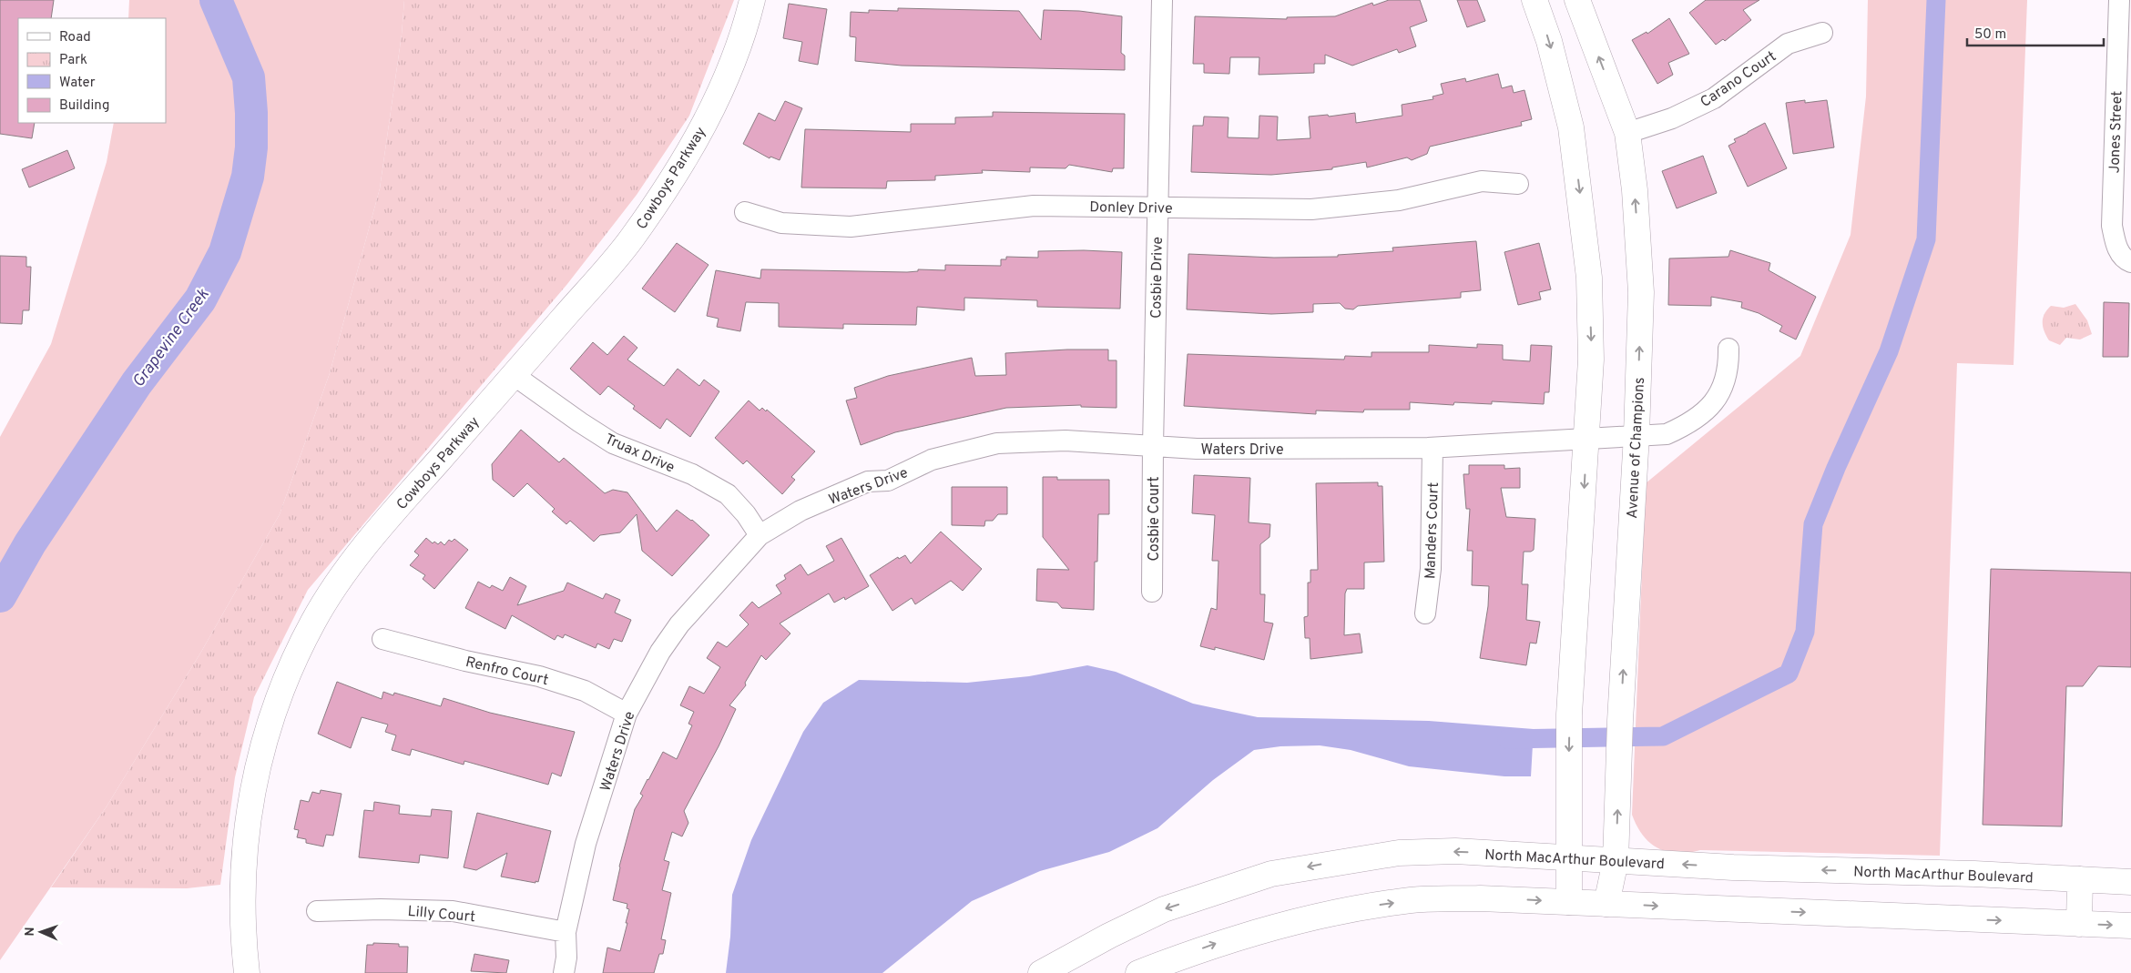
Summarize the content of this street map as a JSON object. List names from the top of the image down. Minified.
{"streets":{"street":["Carano Court","Jones Street","Cowboys Parkway","Donley Drive","Cosbie Drive","Avenue of Champions","Waters Drive","Truax Drive","Cosbie Court","Manders Court","Renfro Court","North MacArthur Boulevard","Lilly Court"]},"crossings":[["Carano Court","Avenue of Champions"],["Cowboys Parkway","Truax Drive"],["Donley Drive","Cosbie Drive"],["Cosbie Drive","Waters Drive"],["Cosbie Drive","Cosbie Court"],["Avenue of Champions","Waters Drive"],["Avenue of Champions","North MacArthur Boulevard"],["Waters Drive","Truax Drive"],["Waters Drive","Cosbie Court"],["Waters Drive","Manders Court"],["Waters Drive","Renfro Court"],["Waters Drive","Lilly Court"]],"water":["Grapevine Creek"],"legend":["Road","Park","Water","Building"],"scale_bar":"50 m","north":"left"}
